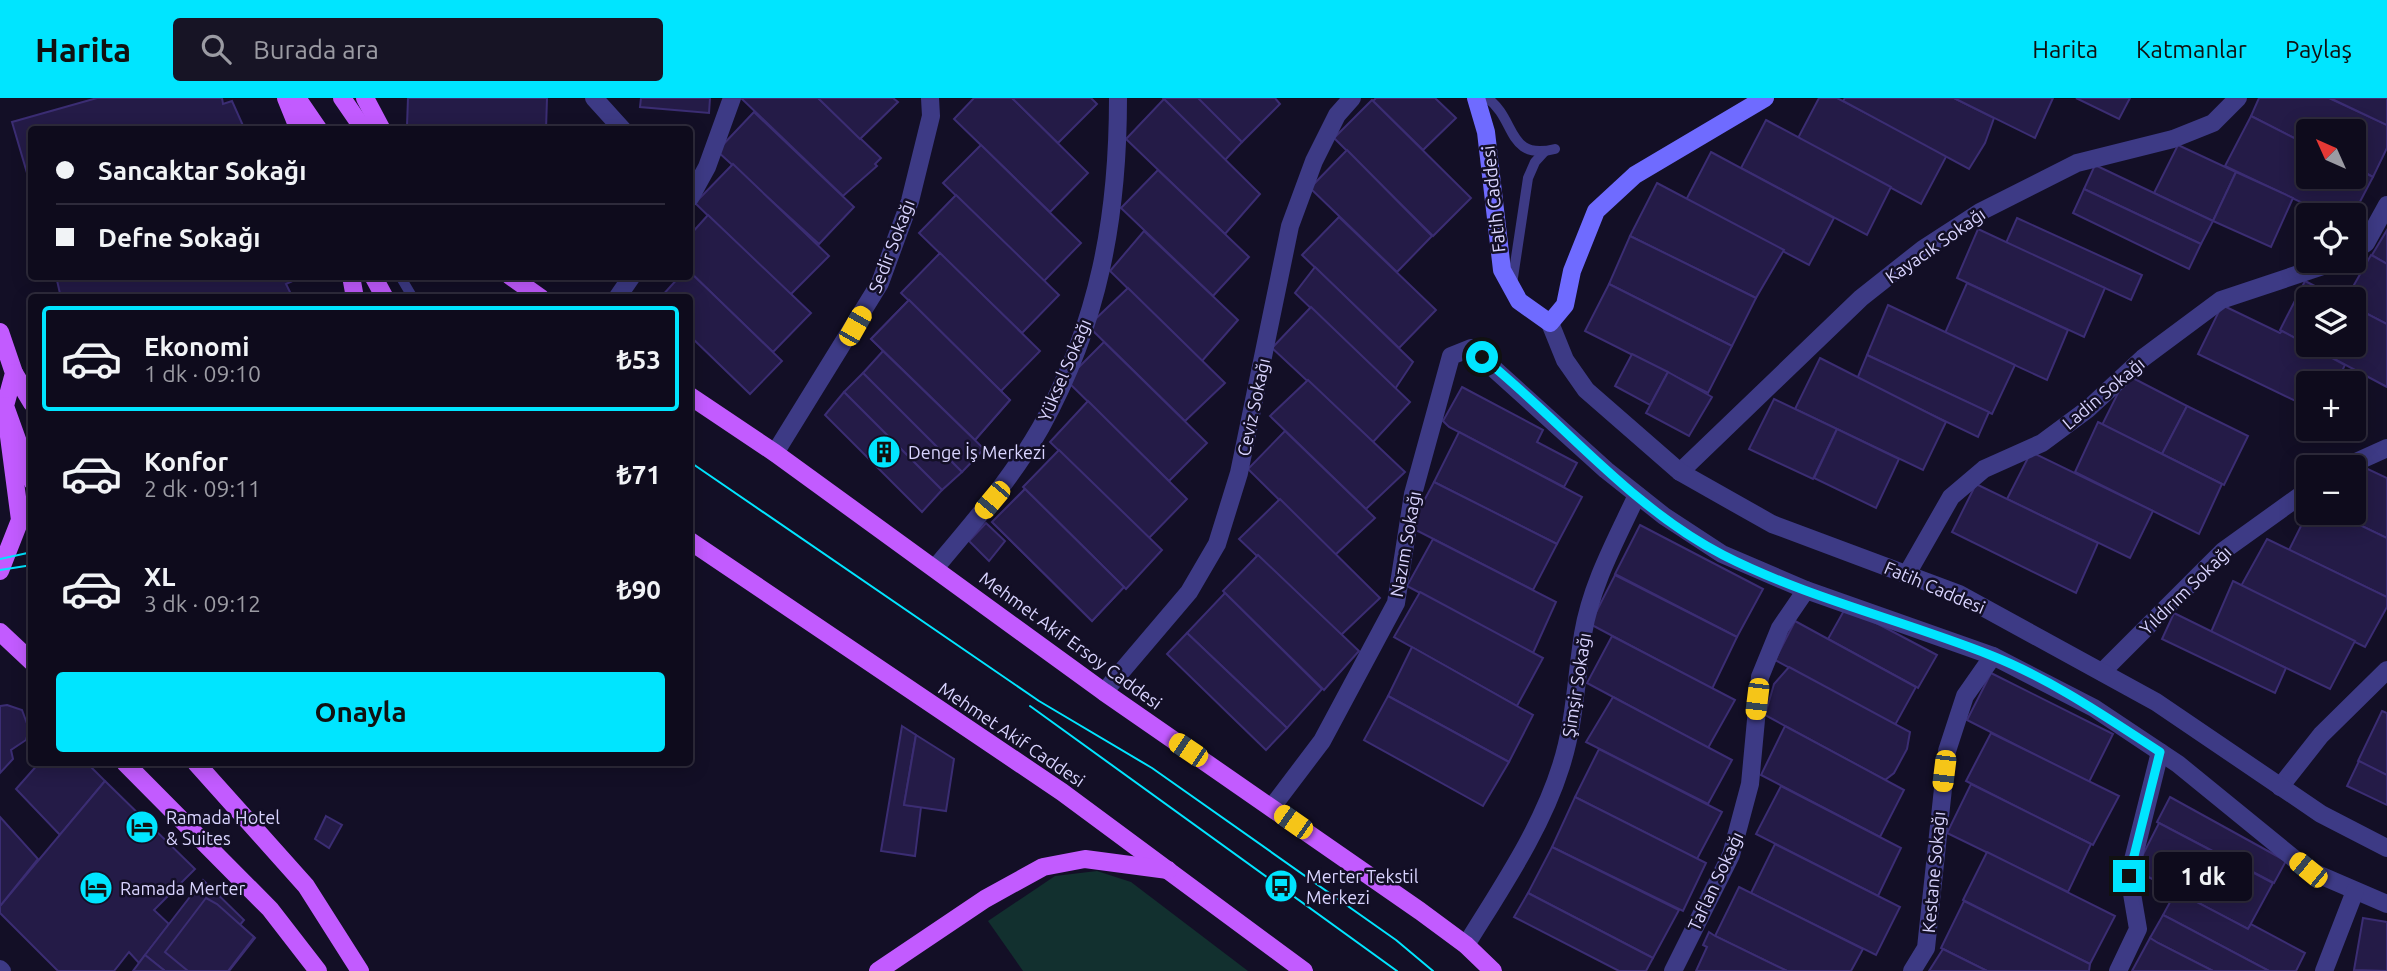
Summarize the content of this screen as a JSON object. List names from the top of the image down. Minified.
{"streets":{"main road":["Fatih Caddesi","Mehmet Akif Ersoy Caddesi","Mehmet Akif Caddesi"],"street":["Kayacık Sokağı","Sedir Sokağı","Yüksel Sokağı","Ladin Sokağı","Ceviz Sokağı","Nazım Sokağı","Yıldırım Sokağı","Şimşir Sokağı","Kestane Sokağı","Taflan Sokağı"]},"crossings":[["Fatih Caddesi","Kayacık Sokağı"],["Fatih Caddesi","Ladin Sokağı"],["Fatih Caddesi","Yıldırım Sokağı"],["Sedir Sokağı","Mehmet Akif Ersoy Caddesi"],["Yüksel Sokağı","Mehmet Akif Ersoy Caddesi"],["Ceviz Sokağı","Mehmet Akif Ersoy Caddesi"],["Nazım Sokağı","Mehmet Akif Ersoy Caddesi"],["Nazım Sokağı","Şimşir Sokağı"],["Mehmet Akif Ersoy Caddesi","Şimşir Sokağı"]],"places":{"building":["Denge İş Merkezi"],"hotel":["Ramada Hotel & Suites","Ramada Merter"],"bus stop":["Merter Tekstil Merkezi"]},"north":"top left","page":{"header":"Harita","search":"Burada ara","nav":["Harita","Katmanlar","Paylaş"],"map_buttons":["+","−"],"banner":["Sancaktar Sokağı","Defne Sokağı"],"list":[{"name":"Ekonomi","note":"1 dk · 09:10","value":"₺53"},{"name":"Konfor","note":"2 dk · 09:11","value":"₺71"},{"name":"XL","note":"3 dk · 09:12","value":"₺90"}],"buttons":"Onayla","bubble":"1 dk"}}
